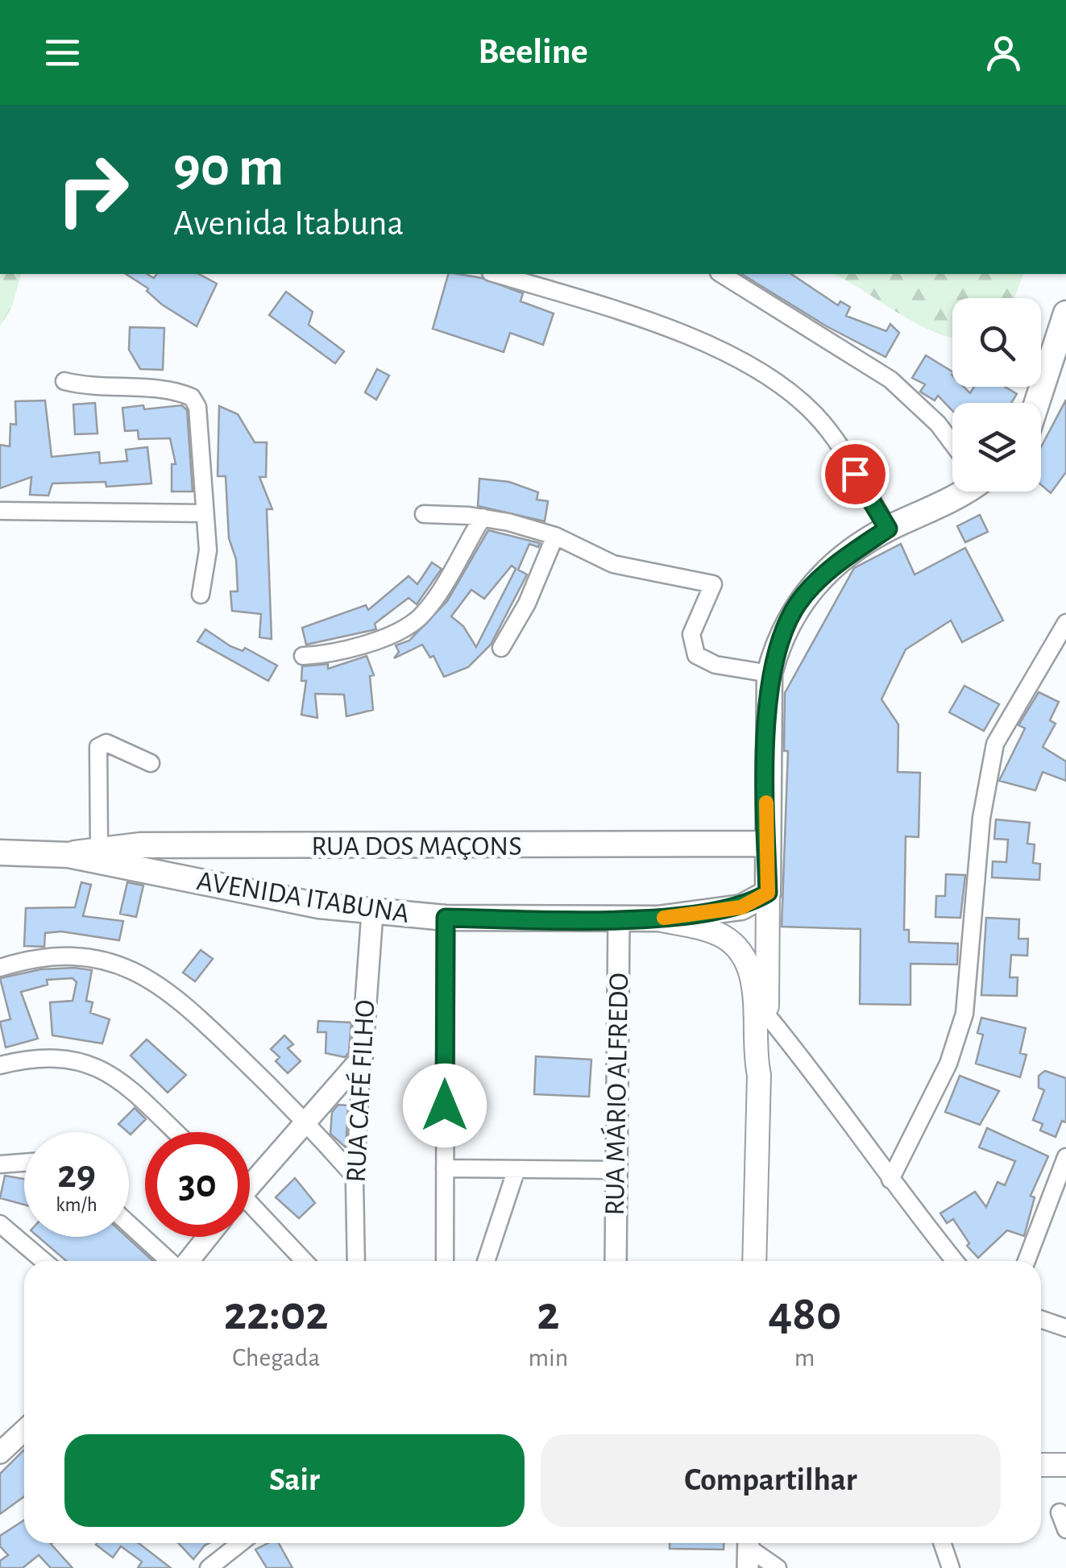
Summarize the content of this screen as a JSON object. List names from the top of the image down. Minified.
{"streets":{"main road":["RUA DOS MAÇONS","AVENIDA ITABUNA"],"street":["RUA CAFÉ FILHO","RUA MÁRIO ALFREDO"]},"crossings":[["RUA DOS MAÇONS","AVENIDA ITABUNA"],["AVENIDA ITABUNA","RUA CAFÉ FILHO"],["AVENIDA ITABUNA","RUA MÁRIO ALFREDO"]],"page":{"header":"Beeline","turn":["90 m","Avenida Itabuna"],"speed":"29 km/h","limit":"30","eta":["22:02","Chegada","2","min","480","m"],"buttons":["Sair","Compartilhar"]}}
